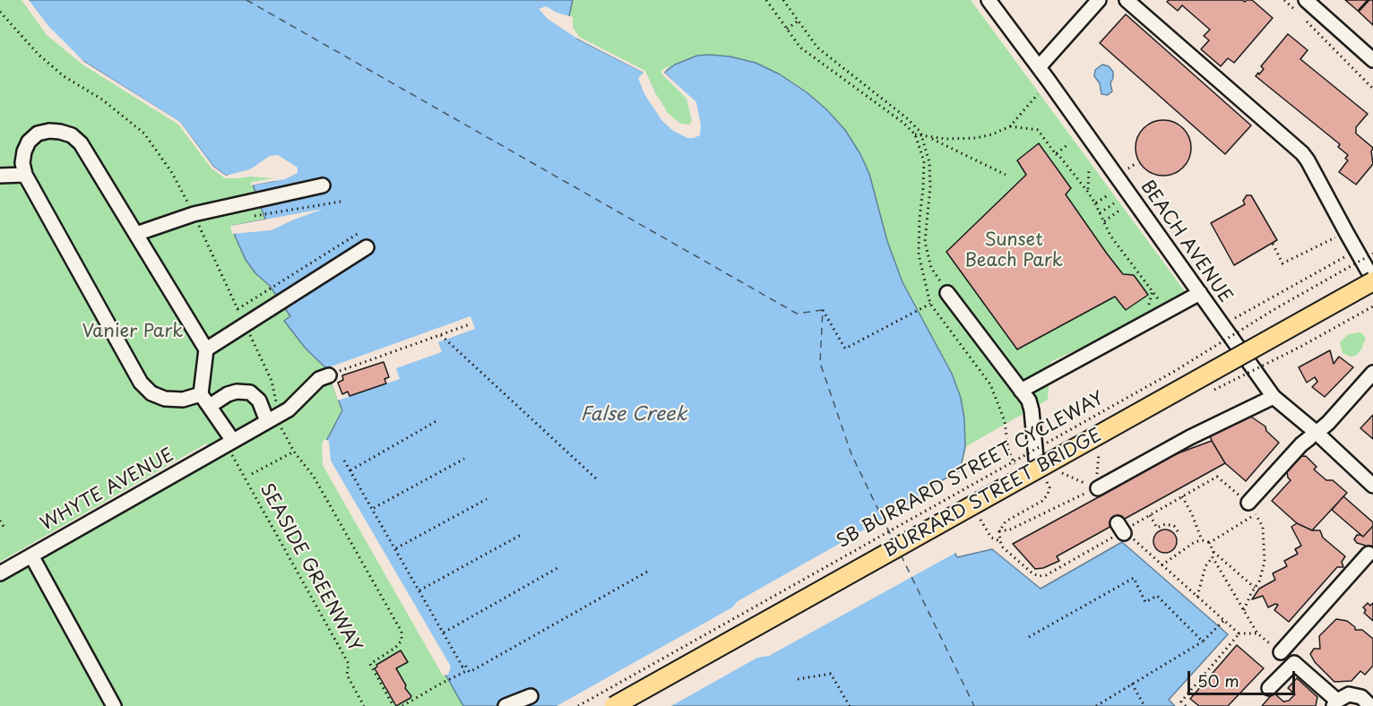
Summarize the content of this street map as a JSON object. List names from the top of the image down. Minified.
{"streets":{"main road":["BURRARD STREET BRIDGE"],"street":["BEACH AVENUE","WHYTE AVENUE"],"path":["SB BURRARD STREET CYCLEWAY","SEASIDE GREENWAY"]},"crossings":[["WHYTE AVENUE","SEASIDE GREENWAY"]],"water":["False Creek"],"parks":["Sunset Beach Park","Vanier Park"],"scale_bar":"50 m"}
